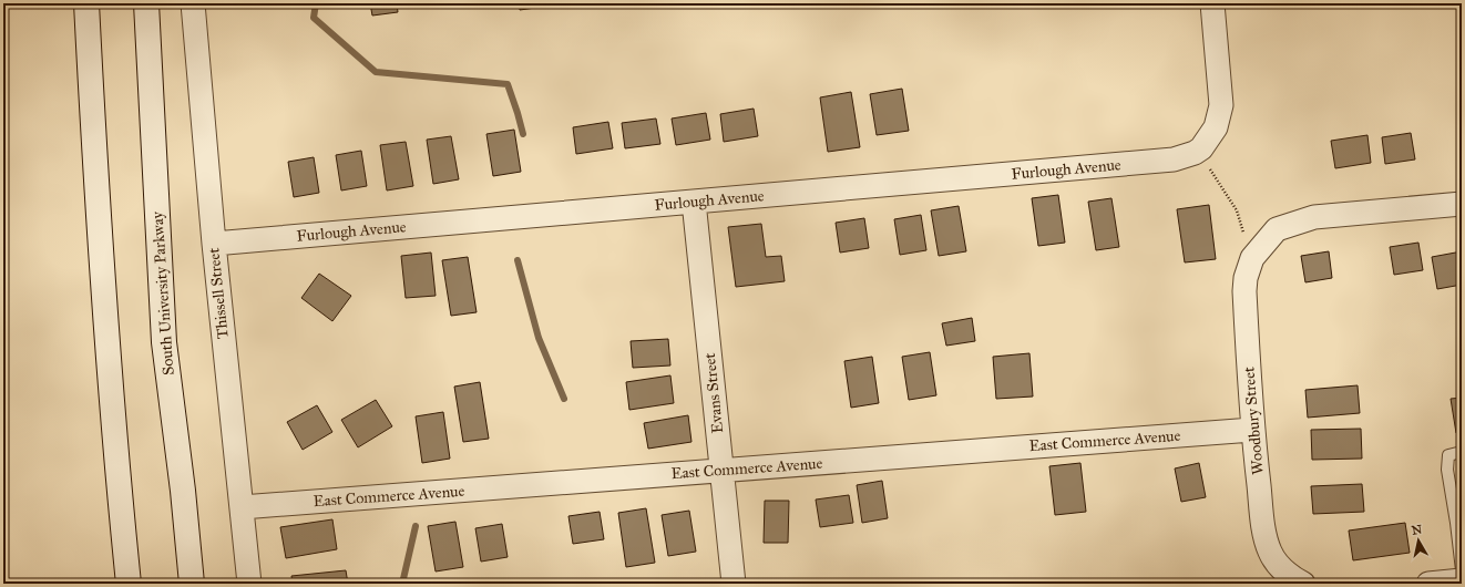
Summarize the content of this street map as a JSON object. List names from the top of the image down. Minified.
{"streets":{"main road":["South University Parkway"],"street":["Furlough Avenue","Thissell Street","Evans Street","Woodbury Street","East Commerce Avenue"]},"crossings":[["Furlough Avenue","Thissell Street"],["Furlough Avenue","Evans Street"],["Thissell Street","East Commerce Avenue"],["Evans Street","East Commerce Avenue"],["Woodbury Street","East Commerce Avenue"]],"north":"top"}
